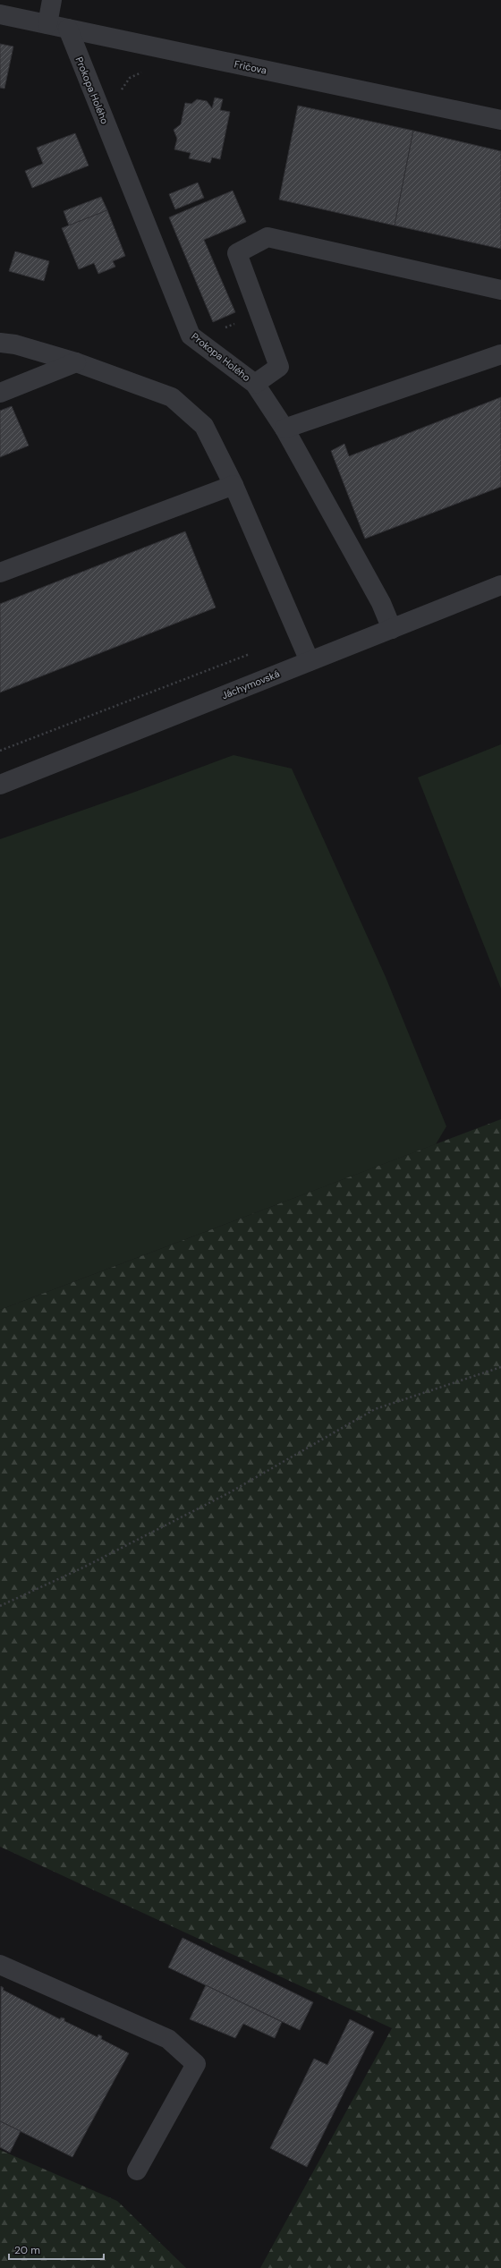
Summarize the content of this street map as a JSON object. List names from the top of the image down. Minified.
{"streets":{"street":["Fričova","Prokopa Holého","Jáchymovská"]},"crossings":[["Fričova","Prokopa Holého"],["Prokopa Holého","Jáchymovská"]],"scale_bar":"20 m"}
